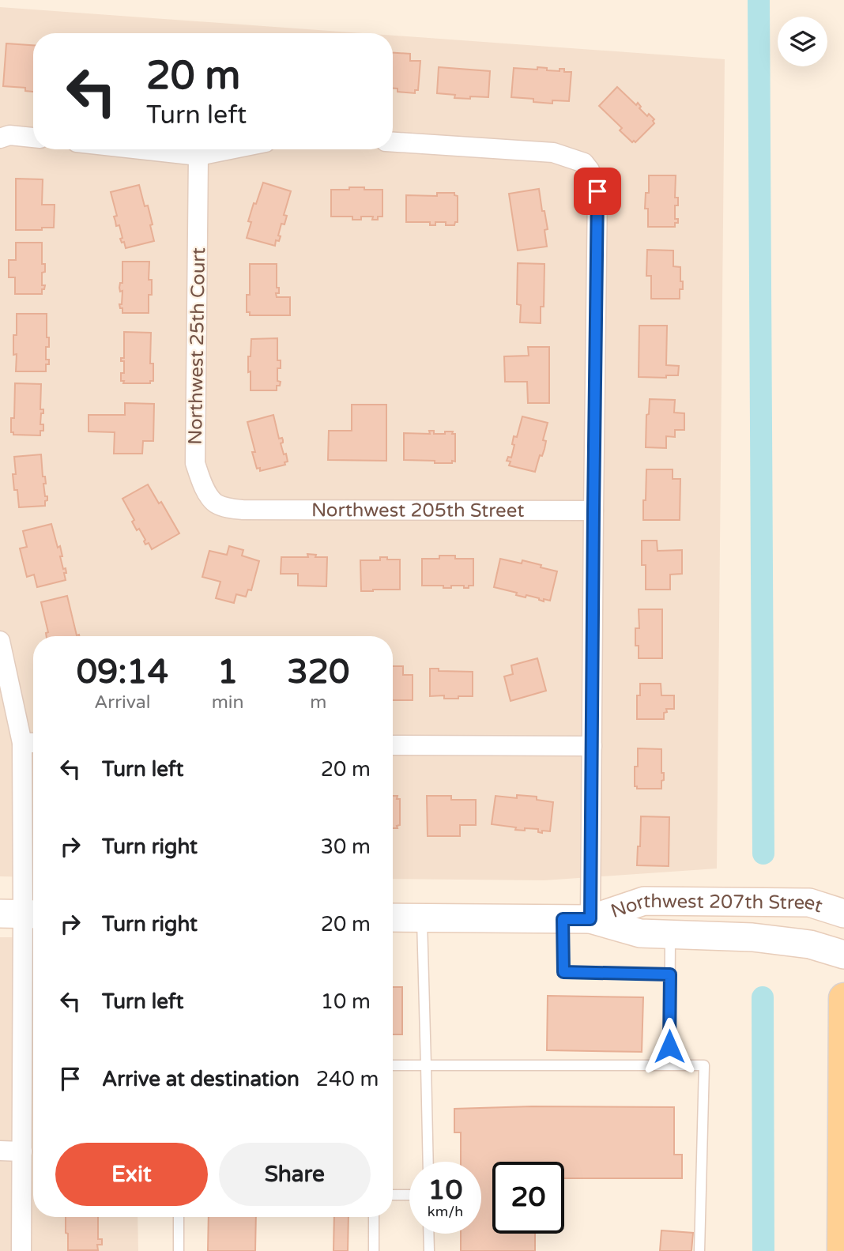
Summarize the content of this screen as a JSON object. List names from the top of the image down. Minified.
{"streets":{"street":["Northwest 25th Court","Northwest 205th Street","Northwest 207th Street"]},"crossings":[["Northwest 25th Court","Northwest 205th Street"]],"page":{"turn":["20 m","Turn left"],"eta":["09:14","Arrival","1","min","320","m"],"list":[{"name":"Turn left","value":"20 m"},{"name":"Turn right","value":"30 m"},{"name":"Turn right","value":"20 m"},{"name":"Turn left","value":"10 m"},{"name":"Arrive at destination","value":"240 m"}],"buttons":["Exit","Share"],"speed":"10 km/h","limit":"20"}}
